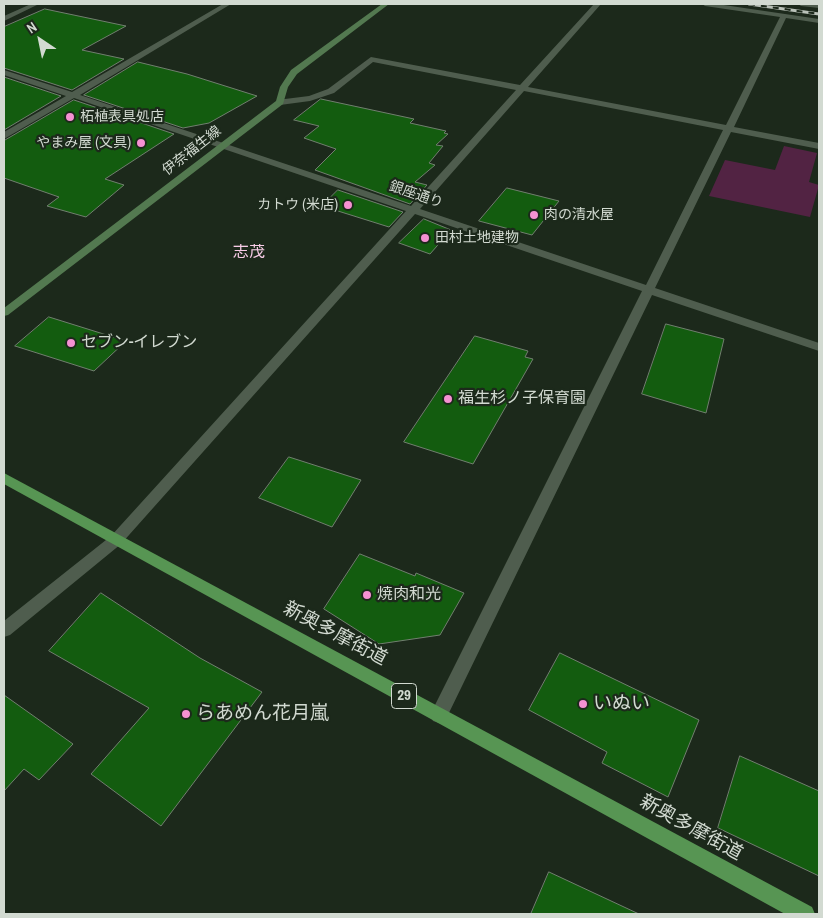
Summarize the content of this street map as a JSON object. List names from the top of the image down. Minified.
{"streets":{"main road":["伊奈福生線","新奥多摩街道","29"],"street":["銀座通り"]},"crossings":[["伊奈福生線","銀座通り"]],"districts":["志茂"],"places":["柘植表具処店","やまみ屋 (文具)","カトウ (米店)","肉の清水屋","田村土地建物","セブン-イレブン","福生杉ノ子保育園","焼肉和光","いぬい","らあめん花月嵐"],"north":"top left"}
